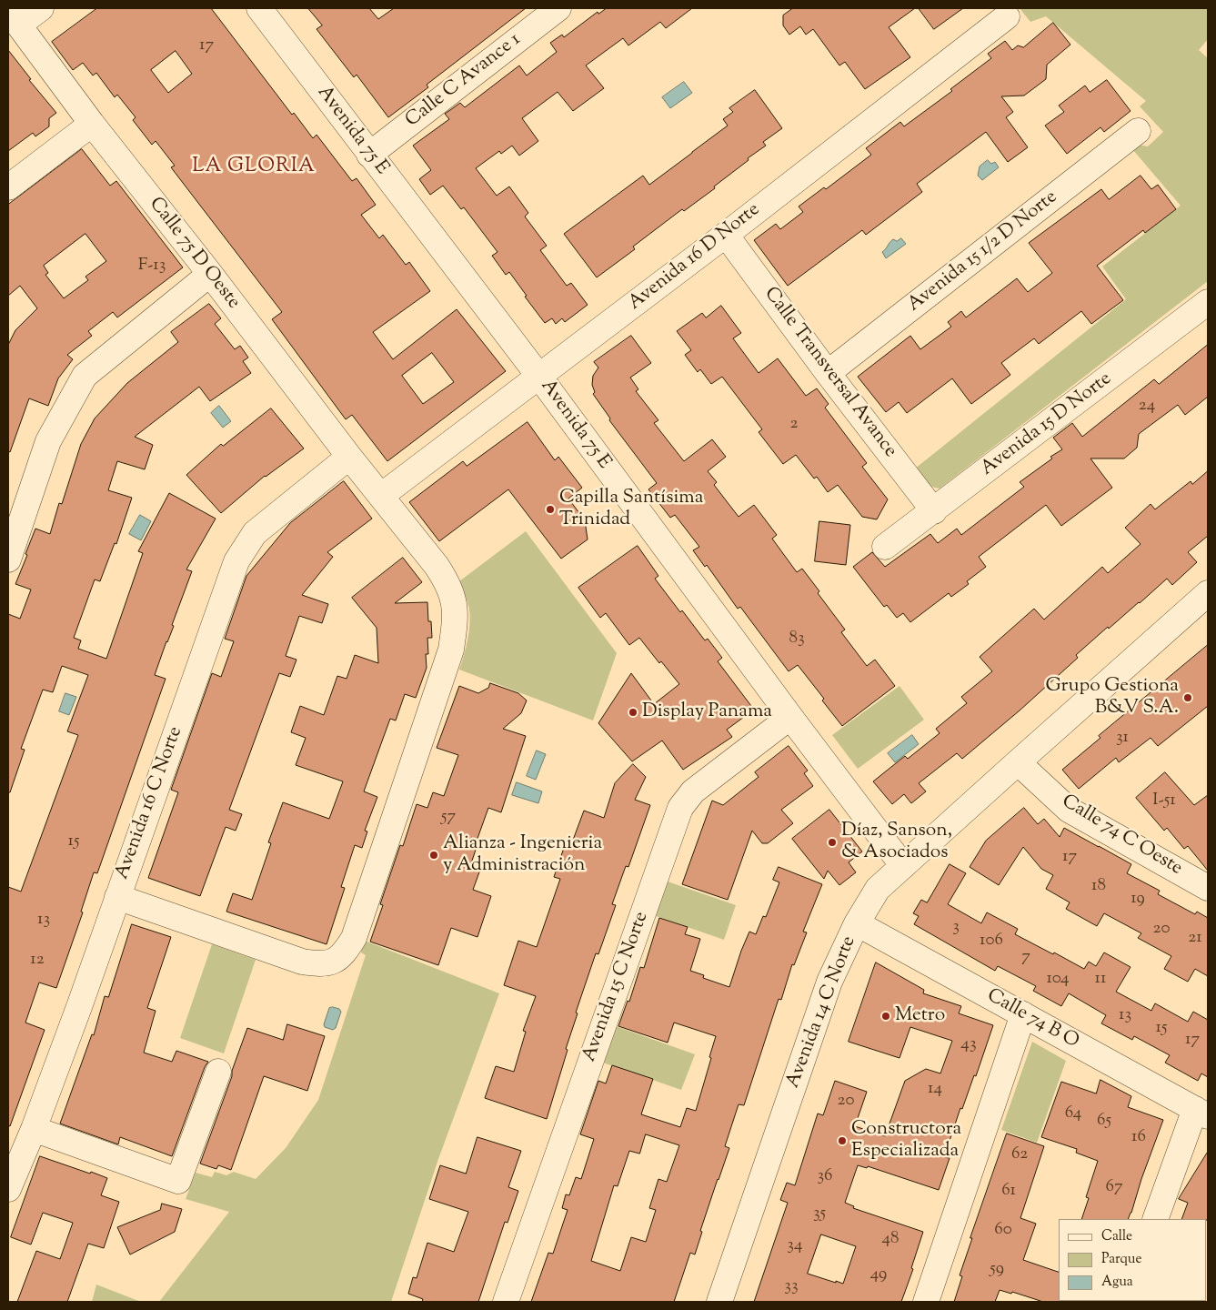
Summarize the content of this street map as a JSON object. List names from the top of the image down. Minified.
{"streets":{"street":["Calle C Avance 1","Avenida 75 E","Avenida 15 1/2 D Norte","Calle 75 D Oeste","Avenida 16 D Norte","Calle Transversal Avance","Avenida 15 D Norte","Avenida 16 C Norte","Calle 74 C Oeste","Avenida 15 C Norte","Avenida 14 C Norte","Calle 74 B O"]},"crossings":[["Calle C Avance 1","Avenida 75 E"],["Avenida 75 E","Avenida 16 D Norte"],["Avenida 75 E","Avenida 15 C Norte"],["Avenida 75 E","Avenida 14 C Norte"],["Avenida 15 1/2 D Norte","Calle Transversal Avance"],["Calle 75 D Oeste","Avenida 16 D Norte"],["Calle 75 D Oeste","Avenida 16 C Norte"],["Avenida 16 D Norte","Calle Transversal Avance"],["Calle Transversal Avance","Avenida 15 D Norte"],["Calle 74 C Oeste","Avenida 14 C Norte"],["Avenida 14 C Norte","Calle 74 B O"]],"districts":["LA GLORIA"],"places":["Capilla Santísima Trinidad","Grupo Gestiona B&V S.A.","Display Panama","Díaz, Sanson, & Asociados","Alianza - Ingenieria y Administración","Metro","Constructora Especializada"],"house_numbers":["17","F-13","24","2","83","31","I-51","57","15","17","18","19","13","3","20","21","106","7","12","104","11","13","15","17","43","14","20","64","65","16","62","36","67","61","35","60","48","34","59","49","33"],"legend":["Calle","Parque","Agua"]}
